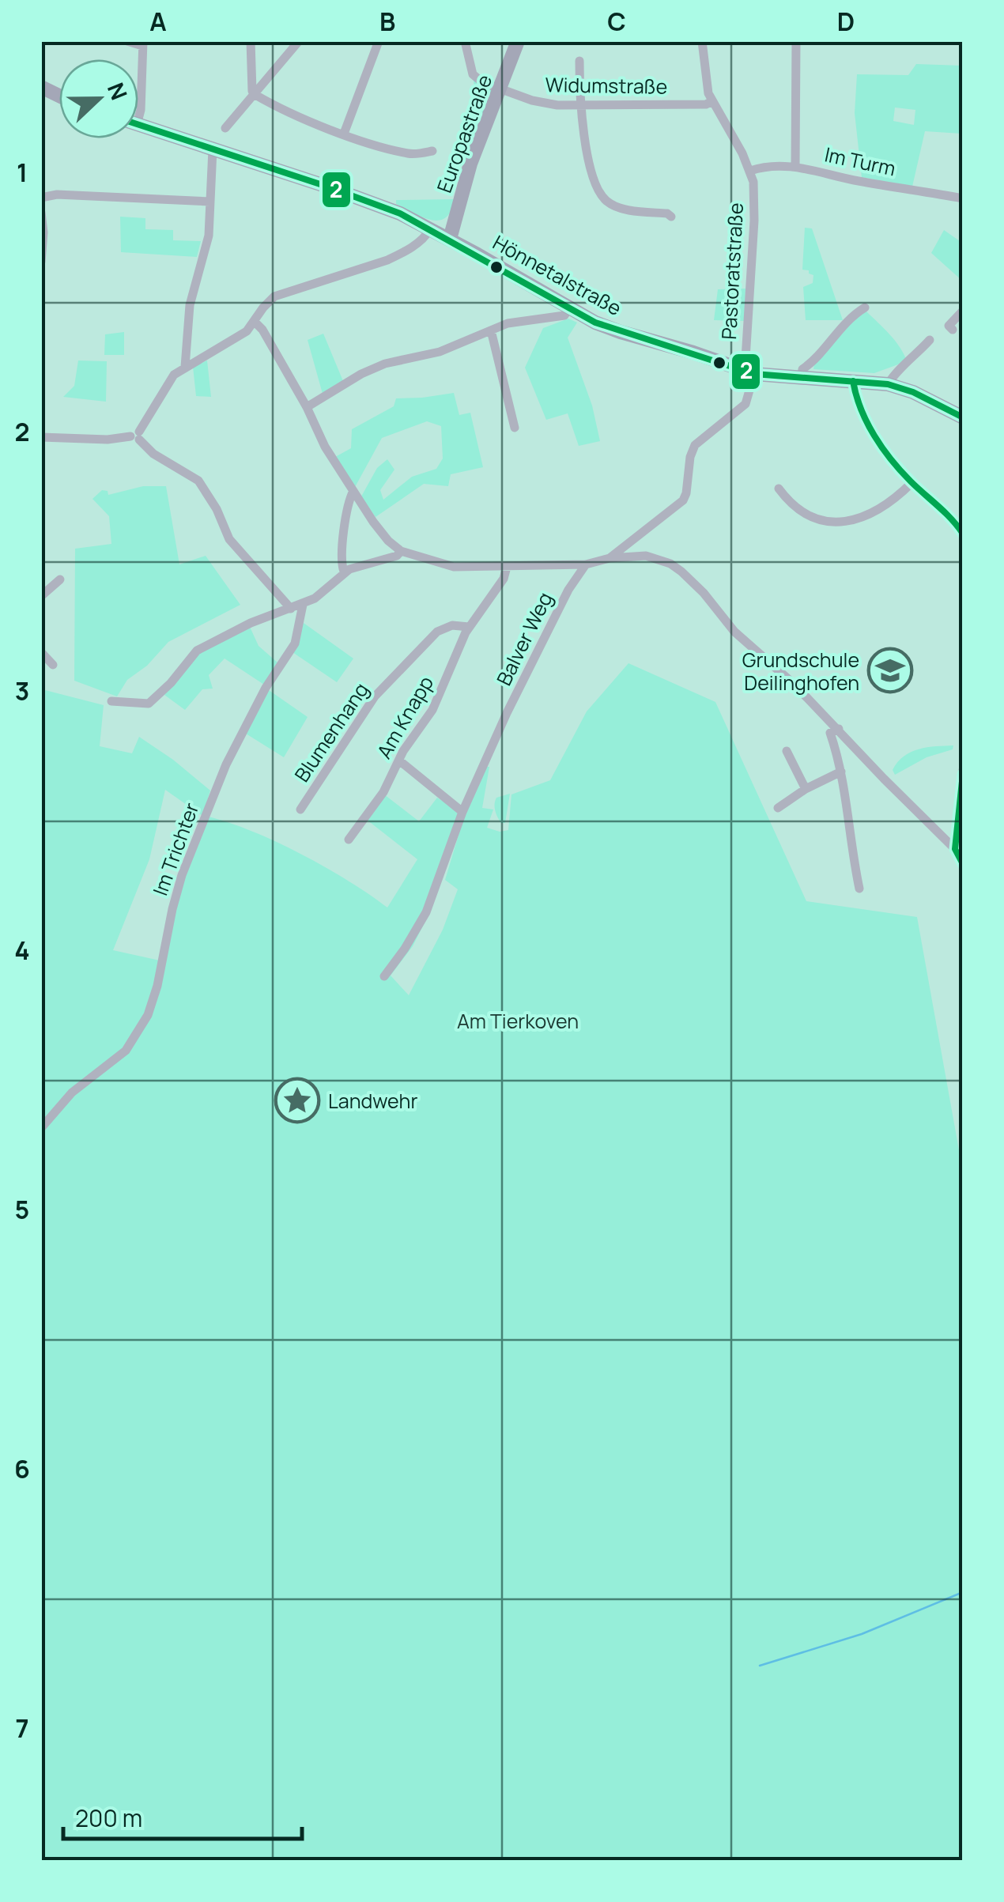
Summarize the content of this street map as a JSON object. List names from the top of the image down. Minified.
{"streets":{"main road":["Europastraße","Hönnetalstraße"],"street":["Widumstraße","Im Turm","Pastoratstraße","Balver Weg","Am Knapp","Blumenhang","Im Trichter"]},"crossings":[["Widumstraße","Europastraße"],["Widumstraße","Pastoratstraße"],["Europastraße","Hönnetalstraße"],["Im Turm","Pastoratstraße"],["Pastoratstraße","Hönnetalstraße"],["Am Knapp","Blumenhang"]],"parks":["Am Tierkoven"],"places":{"school or university":["Grundschule Deilinghofen"],"place":["Landwehr"]},"lines":["transit line 2"],"scale_bar":"200 m","north":"right","grid":{"columns":["A","B","C","D"],"rows":["1","2","3","4","5","6","7"]}}
